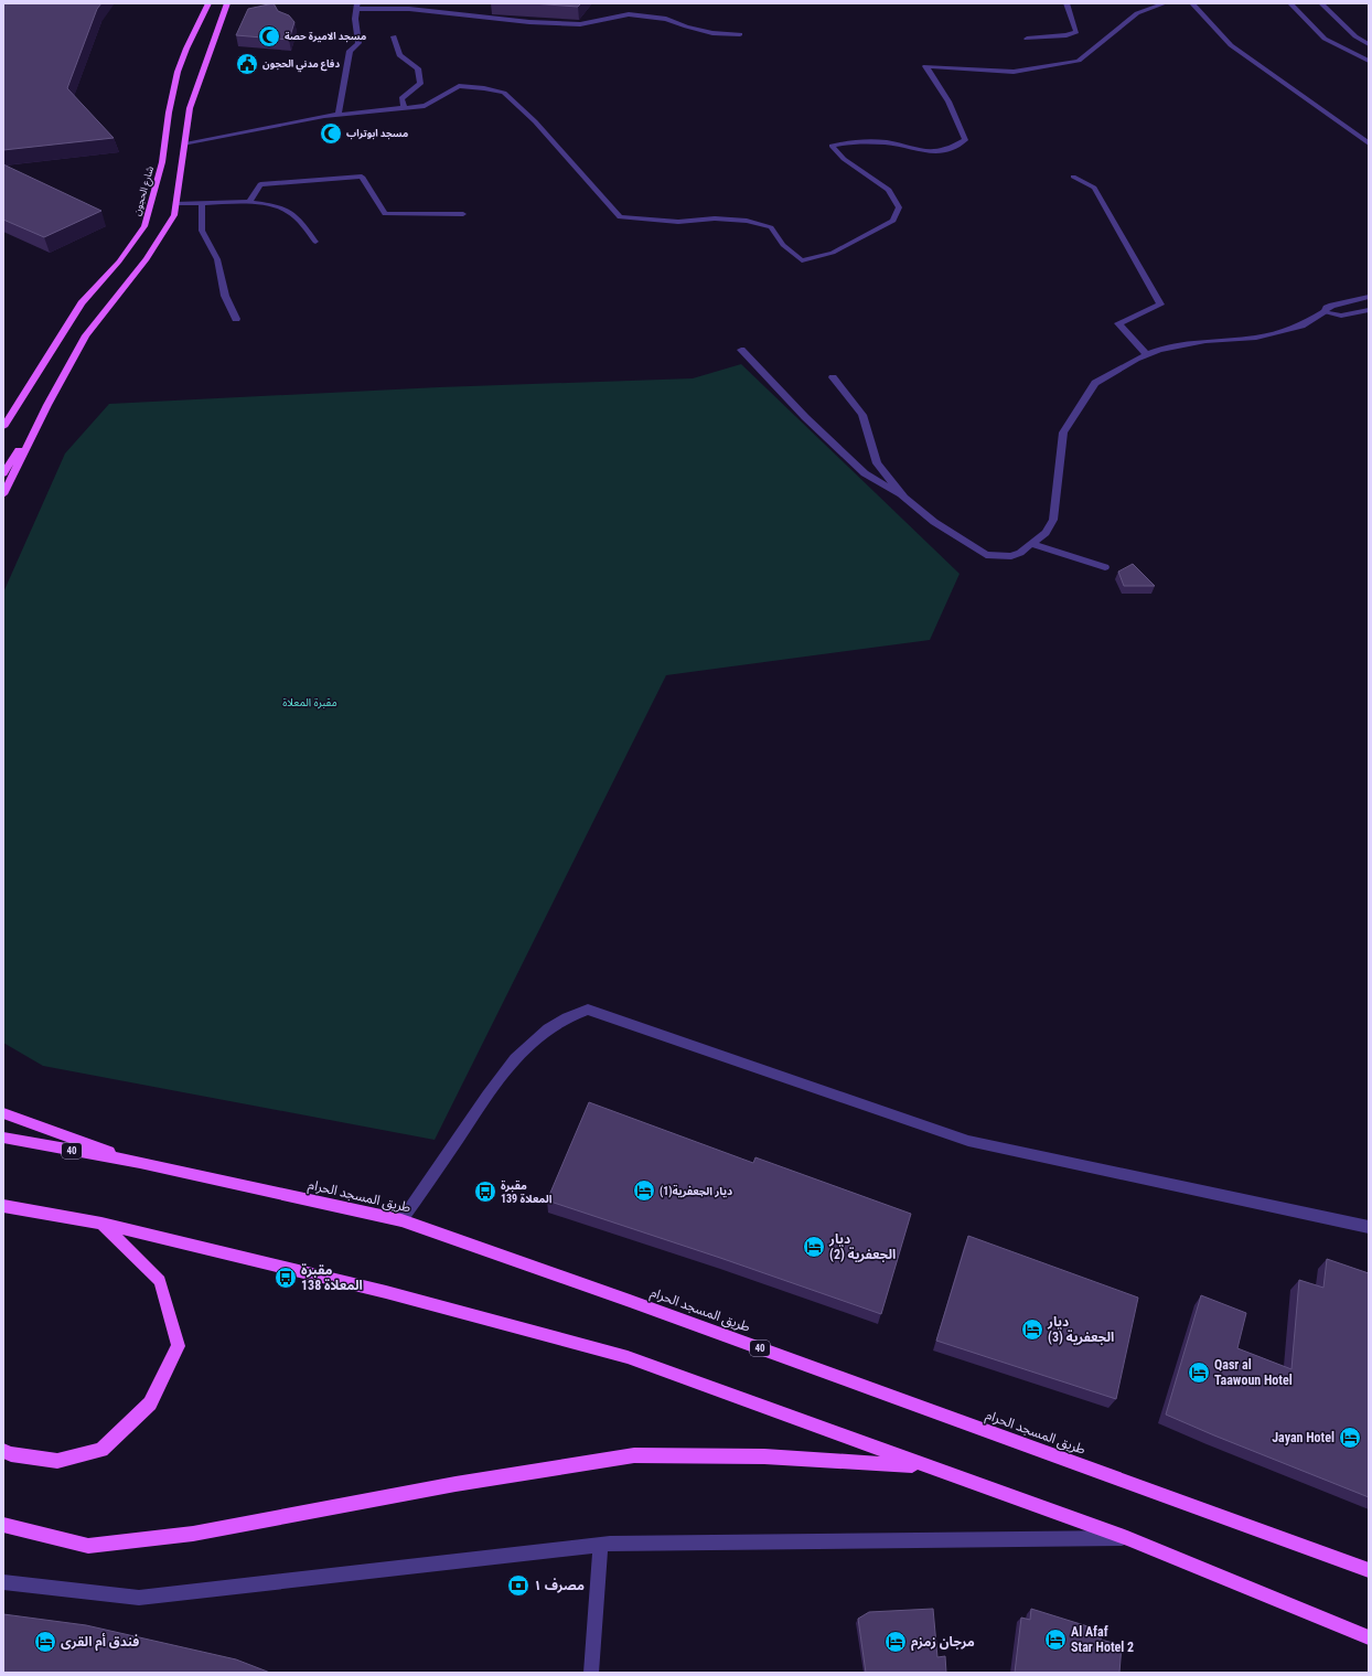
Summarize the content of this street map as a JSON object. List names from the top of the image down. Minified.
{"streets":{"main road":["شارع الحجون","40","طريق المسجد الحرام"]},"parks":["مقبرة المعلاة"],"places":{"mosque":["مسجد الاميرة حصة","مسجد ابوتراب"],"public building":["دفاع مدني الحجون"],"hotel":["ديار الجعفرية(1)","ديار الجعفرية (2)","ديار الجعفرية (3)","Qasr al Taawoun Hotel","Jayan Hotel","Al Afaf Star Hotel 2","فندق أم القرى","مرجان زمزم"],"bus stop":["مقبرة المعلاة 139","مقبرة المعلاة 138"],"bank":["مصرف ١"]}}
